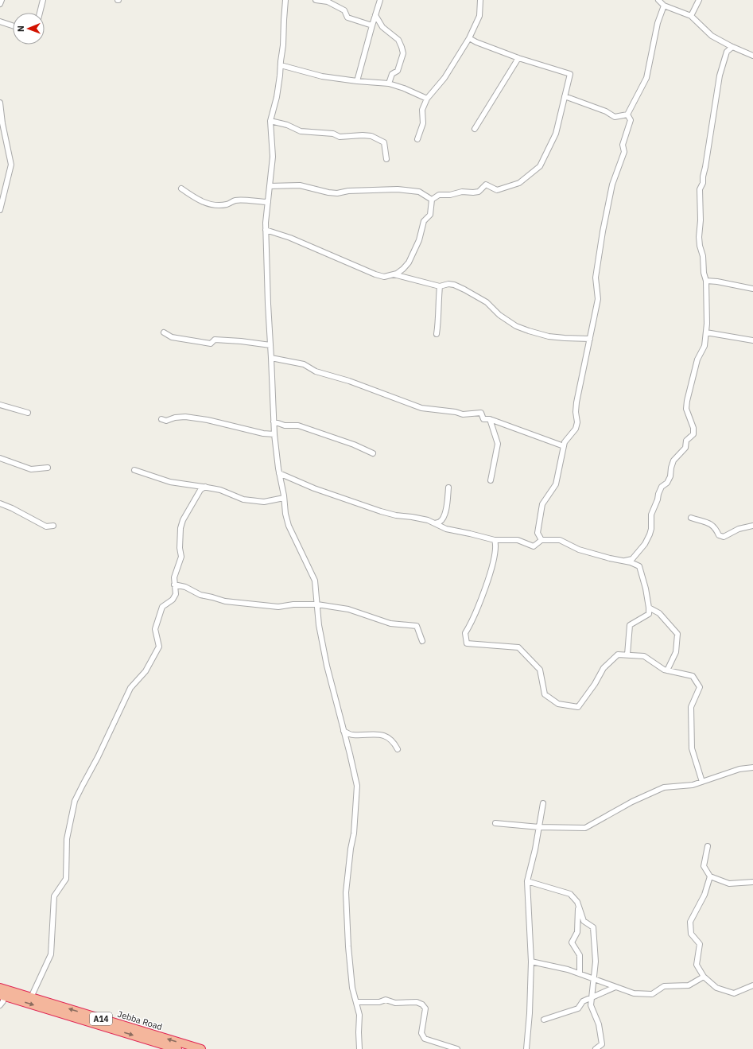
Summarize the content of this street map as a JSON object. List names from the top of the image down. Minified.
{"streets":{"highway":["A14","Jebba Road"]},"north":"left"}
